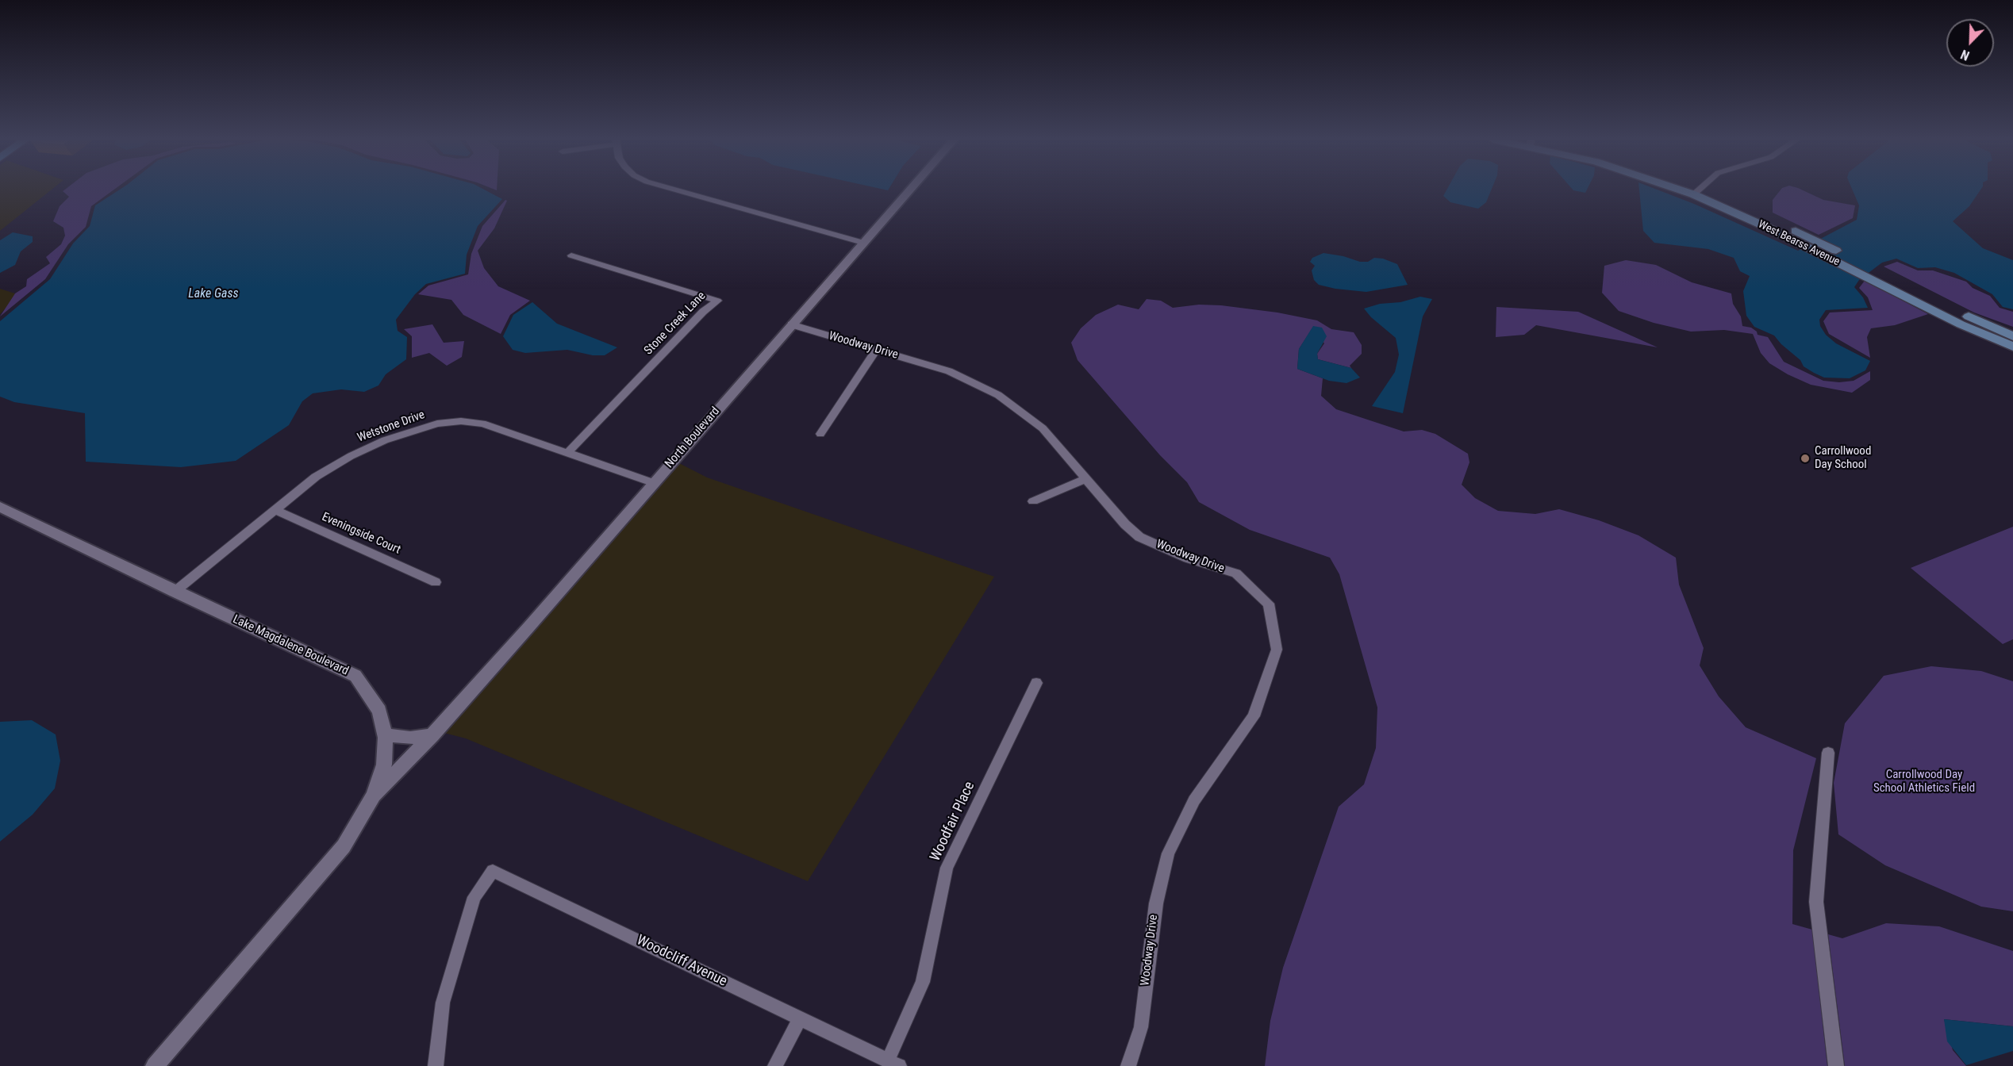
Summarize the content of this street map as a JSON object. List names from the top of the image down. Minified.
{"streets":{"main road":["West Bearss Avenue"],"street":["Stone Creek Lane","Woodway Drive","Wetstone Drive","North Boulevard","Eveningside Court","Lake Magdalene Boulevard","Woodfair Place","Woodcliff Avenue"]},"crossings":[["Stone Creek Lane","Wetstone Drive"],["Woodway Drive","North Boulevard"],["Wetstone Drive","North Boulevard"],["Wetstone Drive","Eveningside Court"],["Wetstone Drive","Lake Magdalene Boulevard"],["North Boulevard","Lake Magdalene Boulevard"],["Woodfair Place","Woodcliff Avenue"]],"water":["Lake Gass"],"parks":["Carrollwood Day School Athletics Field"],"places":["Carrollwood Day School"],"north":"bottom left"}
